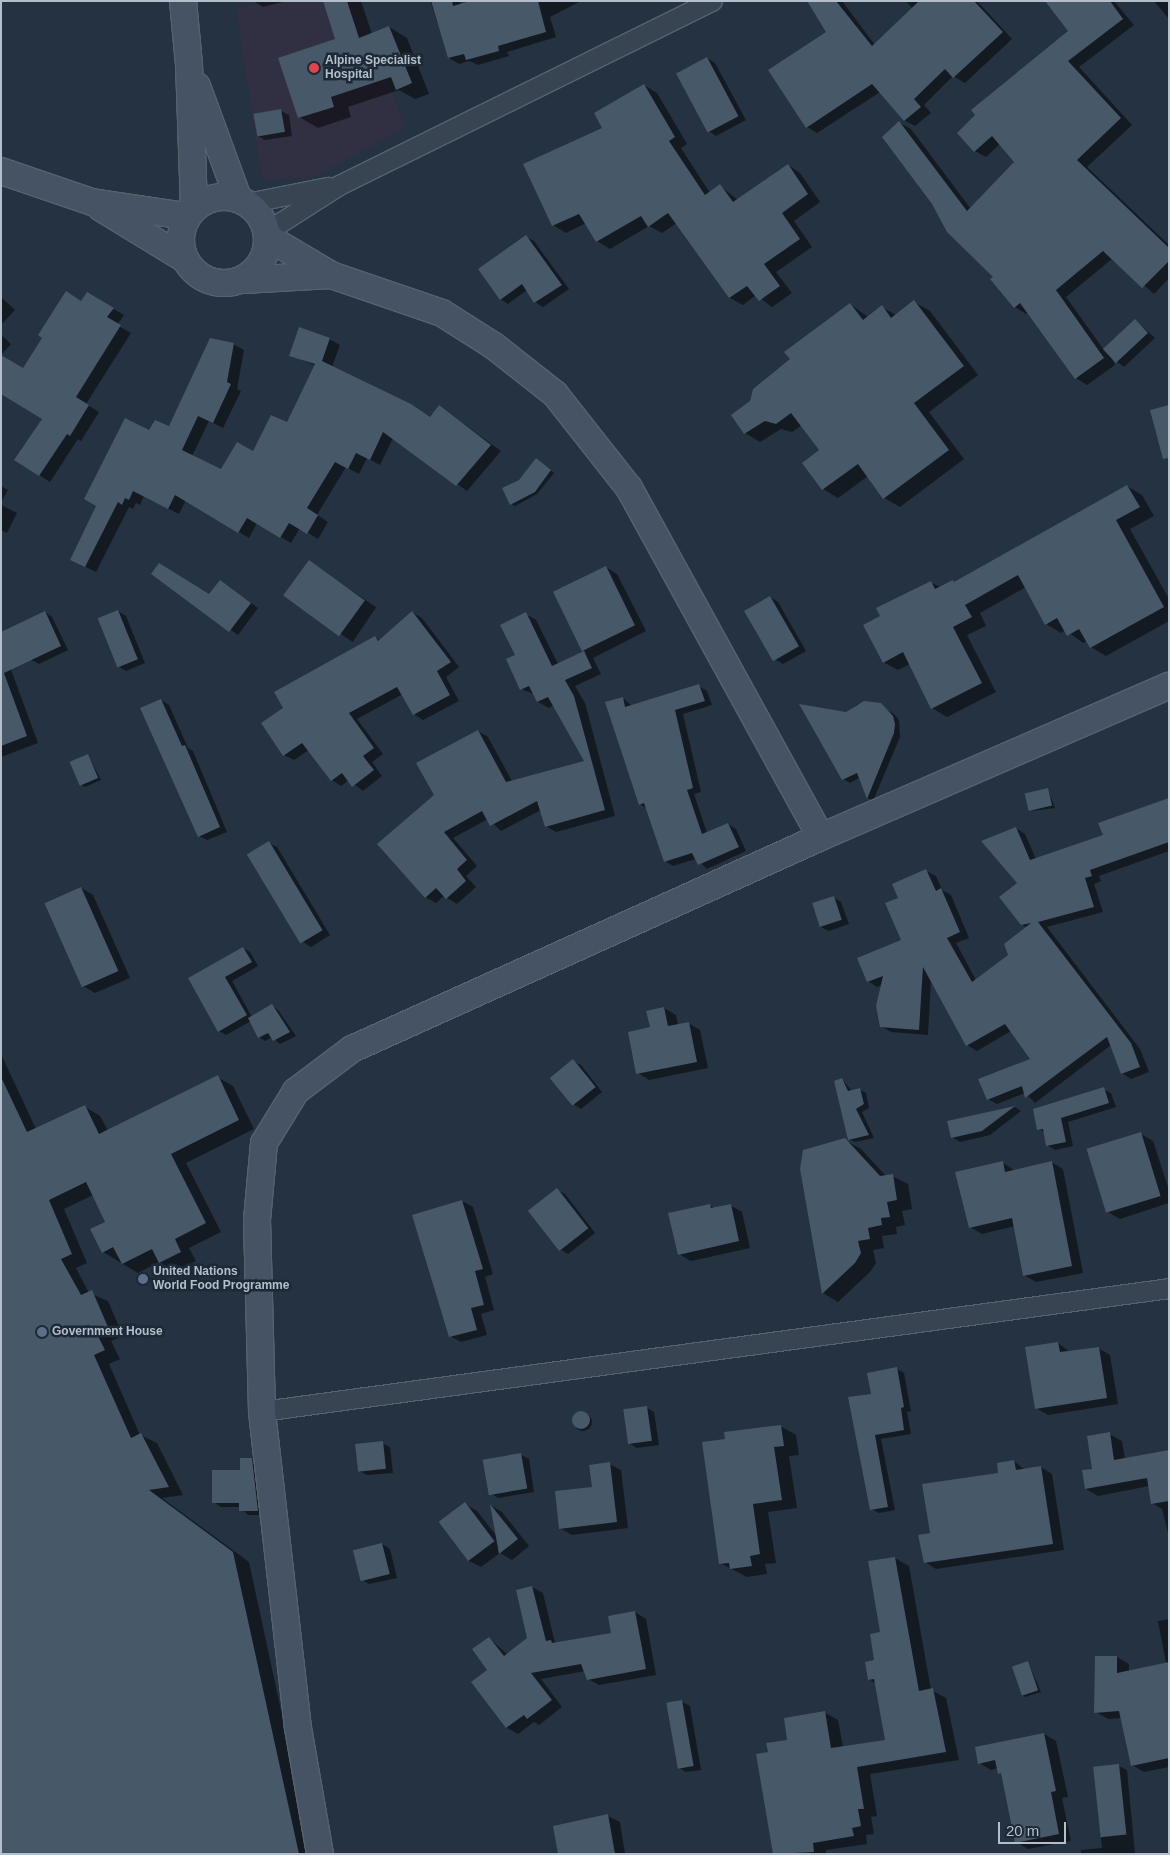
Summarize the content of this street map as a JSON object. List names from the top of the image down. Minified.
{"places":["Alpine Specialist Hospital","United Nations World Food Programme","Government House"],"scale_bar":"20 m"}
